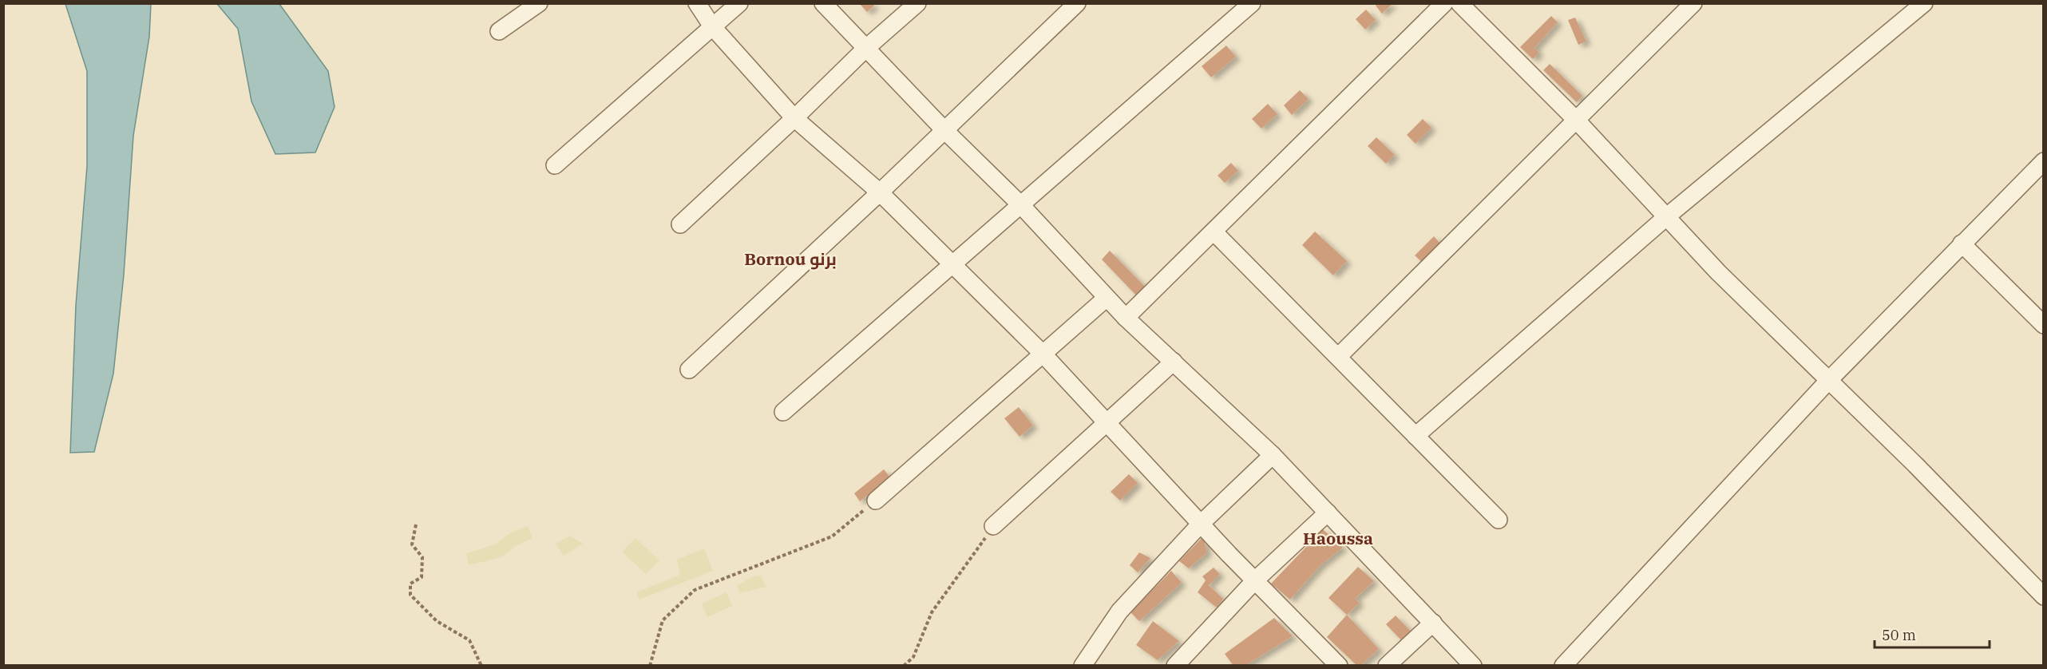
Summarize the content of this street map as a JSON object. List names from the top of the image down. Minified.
{"districts":["Bornou برنو","Haoussa"],"scale_bar":"50 m"}
